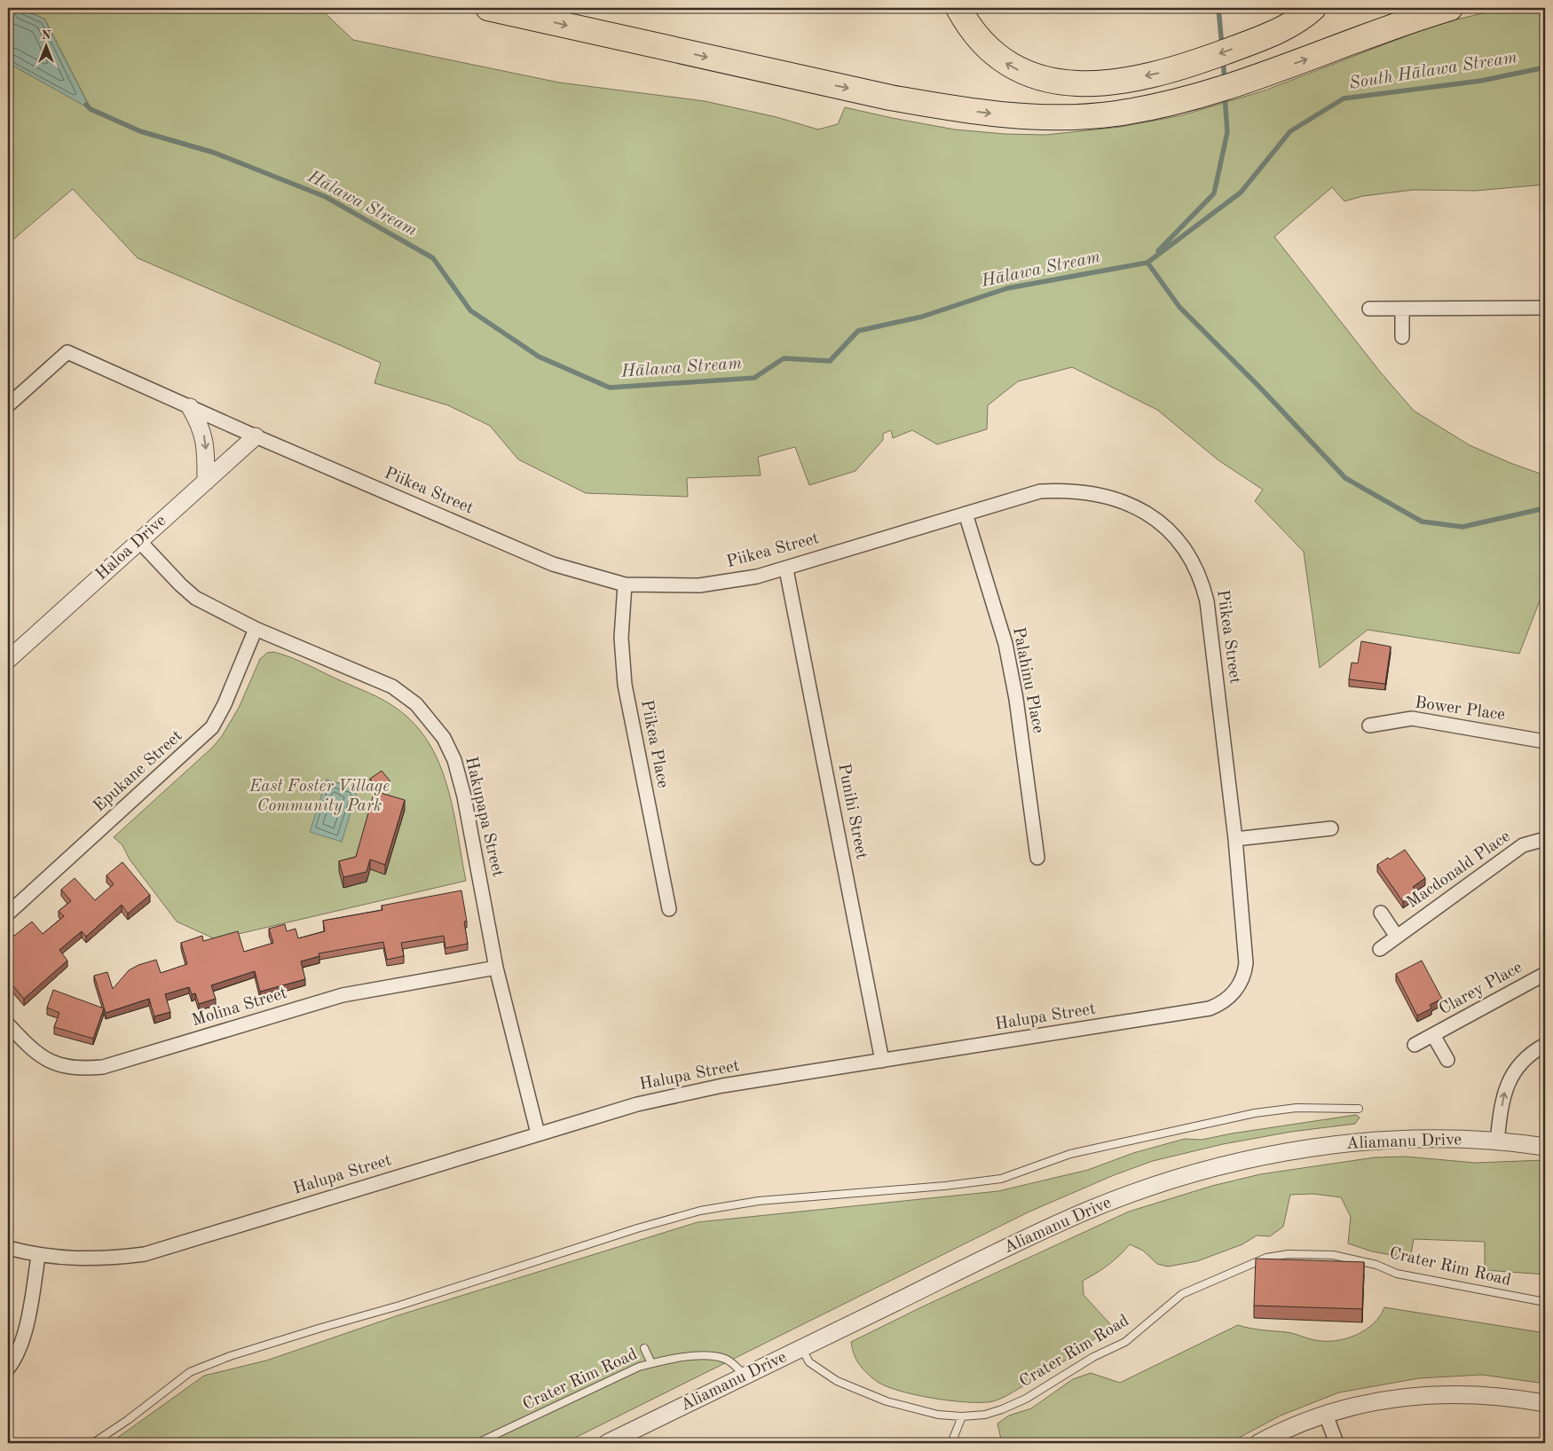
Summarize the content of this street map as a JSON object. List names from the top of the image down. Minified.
{"streets":{"street":["Piikea Street","Haloa Drive","Palahinu Place","Bower Place","Piikea Place","Epukane Street","Punihi Street","Hakupapa Street","Macdonald Place","Clarey Place","Molina Street","Halupa Street","Aliamanu Drive"],"lane":["Crater Rim Road"]},"crossings":[["Piikea Street","Haloa Drive"],["Piikea Street","Palahinu Place"],["Piikea Street","Piikea Place"],["Piikea Street","Punihi Street"],["Piikea Street","Halupa Street"],["Haloa Drive","Hakupapa Street"],["Epukane Street","Hakupapa Street"],["Punihi Street","Halupa Street"],["Hakupapa Street","Molina Street"],["Hakupapa Street","Halupa Street"],["Aliamanu Drive","Crater Rim Road"]],"water":["South Hālawa Stream","Hālawa Stream"],"parks":["East Foster Village Community Park"],"north":"top"}
